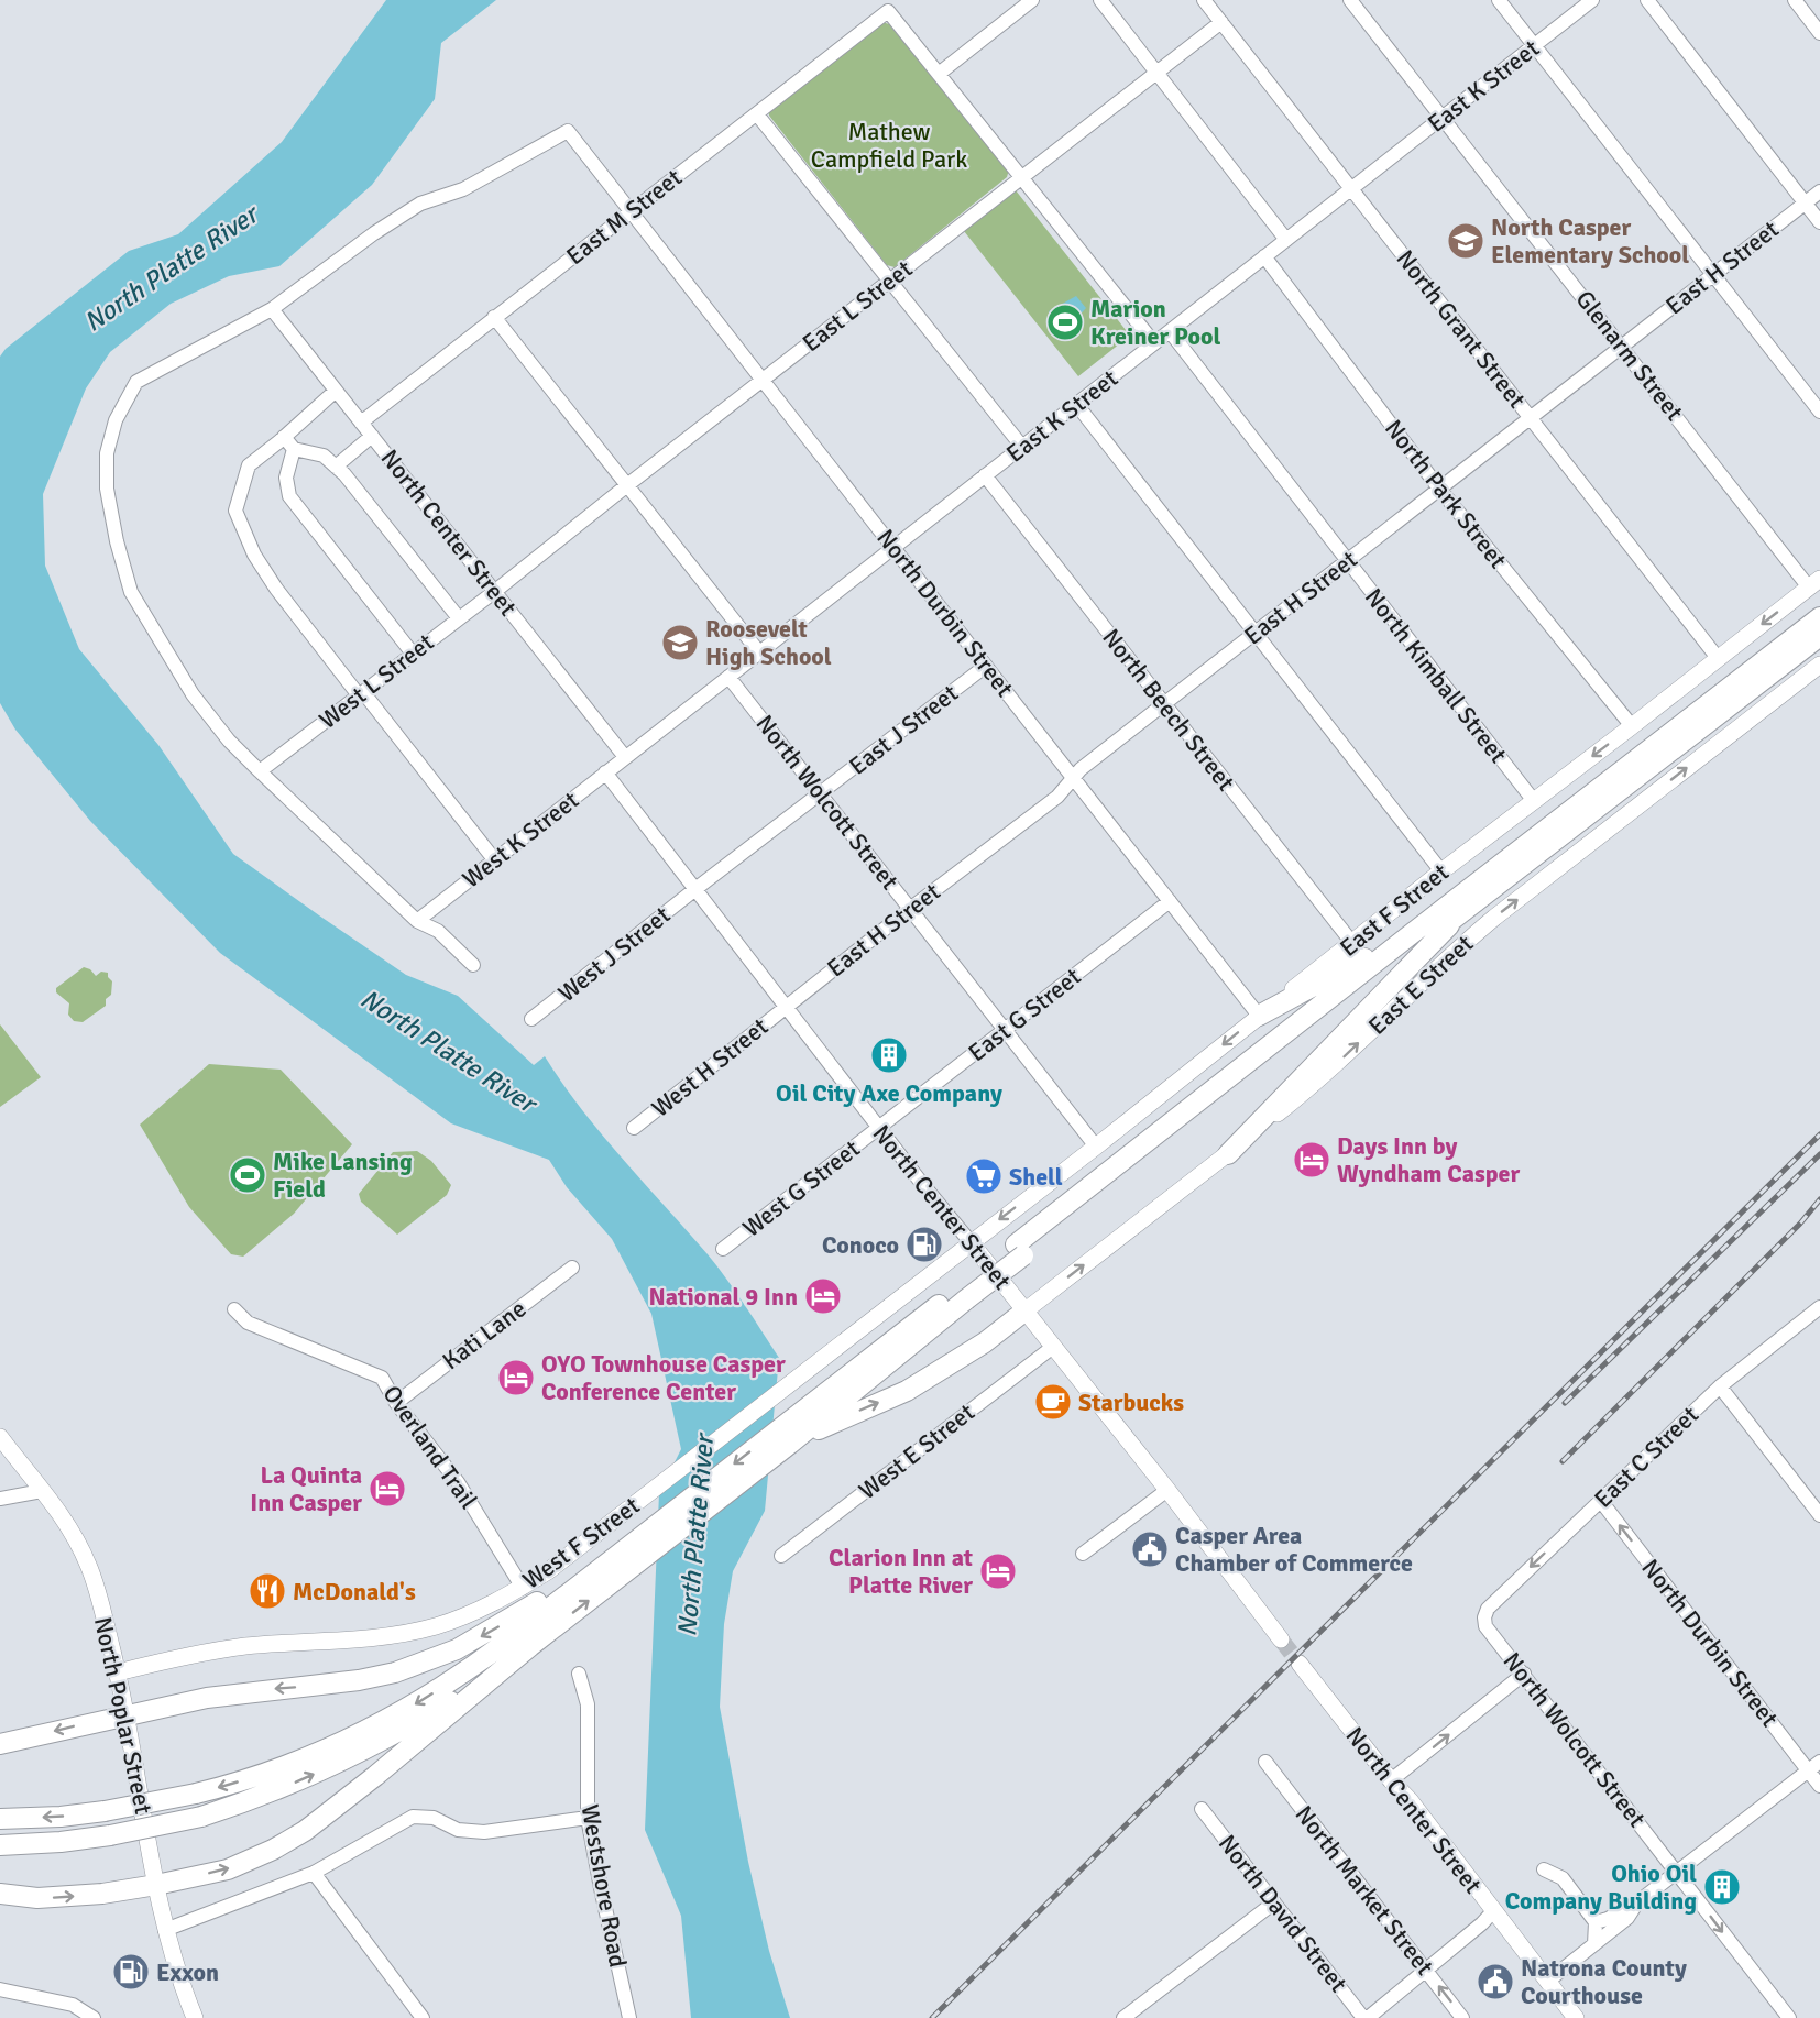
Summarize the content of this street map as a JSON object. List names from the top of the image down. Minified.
{"streets":{"main road":["North Center Street","East F Street","East E Street","West F Street","North Poplar Street"],"street":["East K Street","East M Street","East H Street","East L Street","North Grant Street","Glenarm Street","North Park Street","North Durbin Street","North Kimball Street","West L Street","North Beech Street","East J Street","North Wolcott Street","West K Street","West J Street","East G Street","West H Street","West G Street","Kati Lane","Overland Trail","West E Street","East C Street","Westshore Road","North Market Street","North David Street"]},"crossings":[["East K Street","North Grant Street"],["East K Street","Glenarm Street"],["East K Street","North Park Street"],["East K Street","North Center Street"],["East K Street","North Durbin Street"],["East K Street","North Kimball Street"],["East K Street","North Beech Street"],["East K Street","North Wolcott Street"],["East K Street","West K Street"],["East M Street","North Center Street"],["East M Street","North Durbin Street"],["East H Street","North Grant Street"],["East H Street","Glenarm Street"],["East H Street","North Park Street"],["East H Street","North Center Street"],["East H Street","North Durbin Street"],["East H Street","North Kimball Street"],["East H Street","North Beech Street"],["East H Street","North Wolcott Street"],["East H Street","West H Street"],["East L Street","North Grant Street"],["East L Street","North Center Street"],["East L Street","North Durbin Street"],["East L Street","West L Street"],["North Grant Street","East F Street"],["Glenarm Street","East F Street"],["North Park Street","East F Street"],["North Center Street","North Durbin Street"],["North Center Street","West L Street"],["North Center Street","East J Street"],["North Center Street","West K Street"],["North Center Street","East F Street"],["North Center Street","West J Street"],["North Center Street","East E Street"],["North Center Street","East G Street"],["North Center Street","West H Street"],["North Center Street","West G Street"],["North Center Street","West E Street"],["North Center Street","West F Street"],["North Durbin Street","East J Street"],["North Durbin Street","East F Street"],["North Durbin Street","East G Street"],["North Durbin Street","East C Street"],["North Kimball Street","East F Street"],["North Beech Street","East F Street"],["East J Street","North Wolcott Street"],["East J Street","West J Street"],["North Wolcott Street","East F Street"],["North Wolcott Street","East G Street"],["North Wolcott Street","East C Street"],["East F Street","West F Street"],["East G Street","West G Street"],["Kati Lane","Overland Trail"],["Overland Trail","West F Street"],["West F Street","North Poplar Street"]],"one_way":["East F Street","East E Street","East C Street"],"water":["North Platte River"],"parks":["Mathew Campfield Park"],"places":{"school or university":["North Casper Elementary School","Roosevelt High School"],"sports":["Marion Kreiner Pool","Mike Lansing Field"],"building":["Oil City Axe Company","Ohio Oil Company Building"],"hotel":["Days Inn by Wyndham Casper","National 9 Inn","OYO Townhouse Casper Conference Center","La Quinta Inn Casper","Clarion Inn at Platte River"],"supermarket":["Shell"],"fuel station":["Conoco","Exxon"],"cafe":["Starbucks"],"public building":["Casper Area Chamber of Commerce","Natrona County Courthouse"],"restaurant":["McDonald's"]}}
